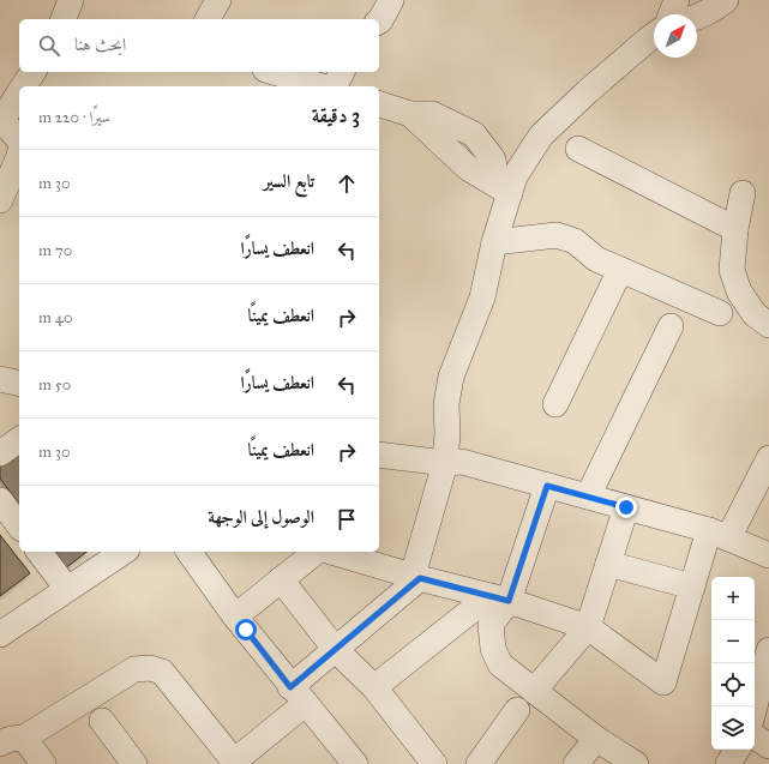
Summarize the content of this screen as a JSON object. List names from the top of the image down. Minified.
{"north":"top right","page":{"search":"ابحث هنا","heading":["3 دقيقة","سيرًا · 220 m"],"list":[["تابع السير","30 m"],["انعطف يسارًا","70 m"],["انعطف يمينًا","40 m"],["انعطف يسارًا","50 m"],["انعطف يمينًا","30 m"],"الوصول إلى الوجهة"],"map_buttons":["+","−"]}}
